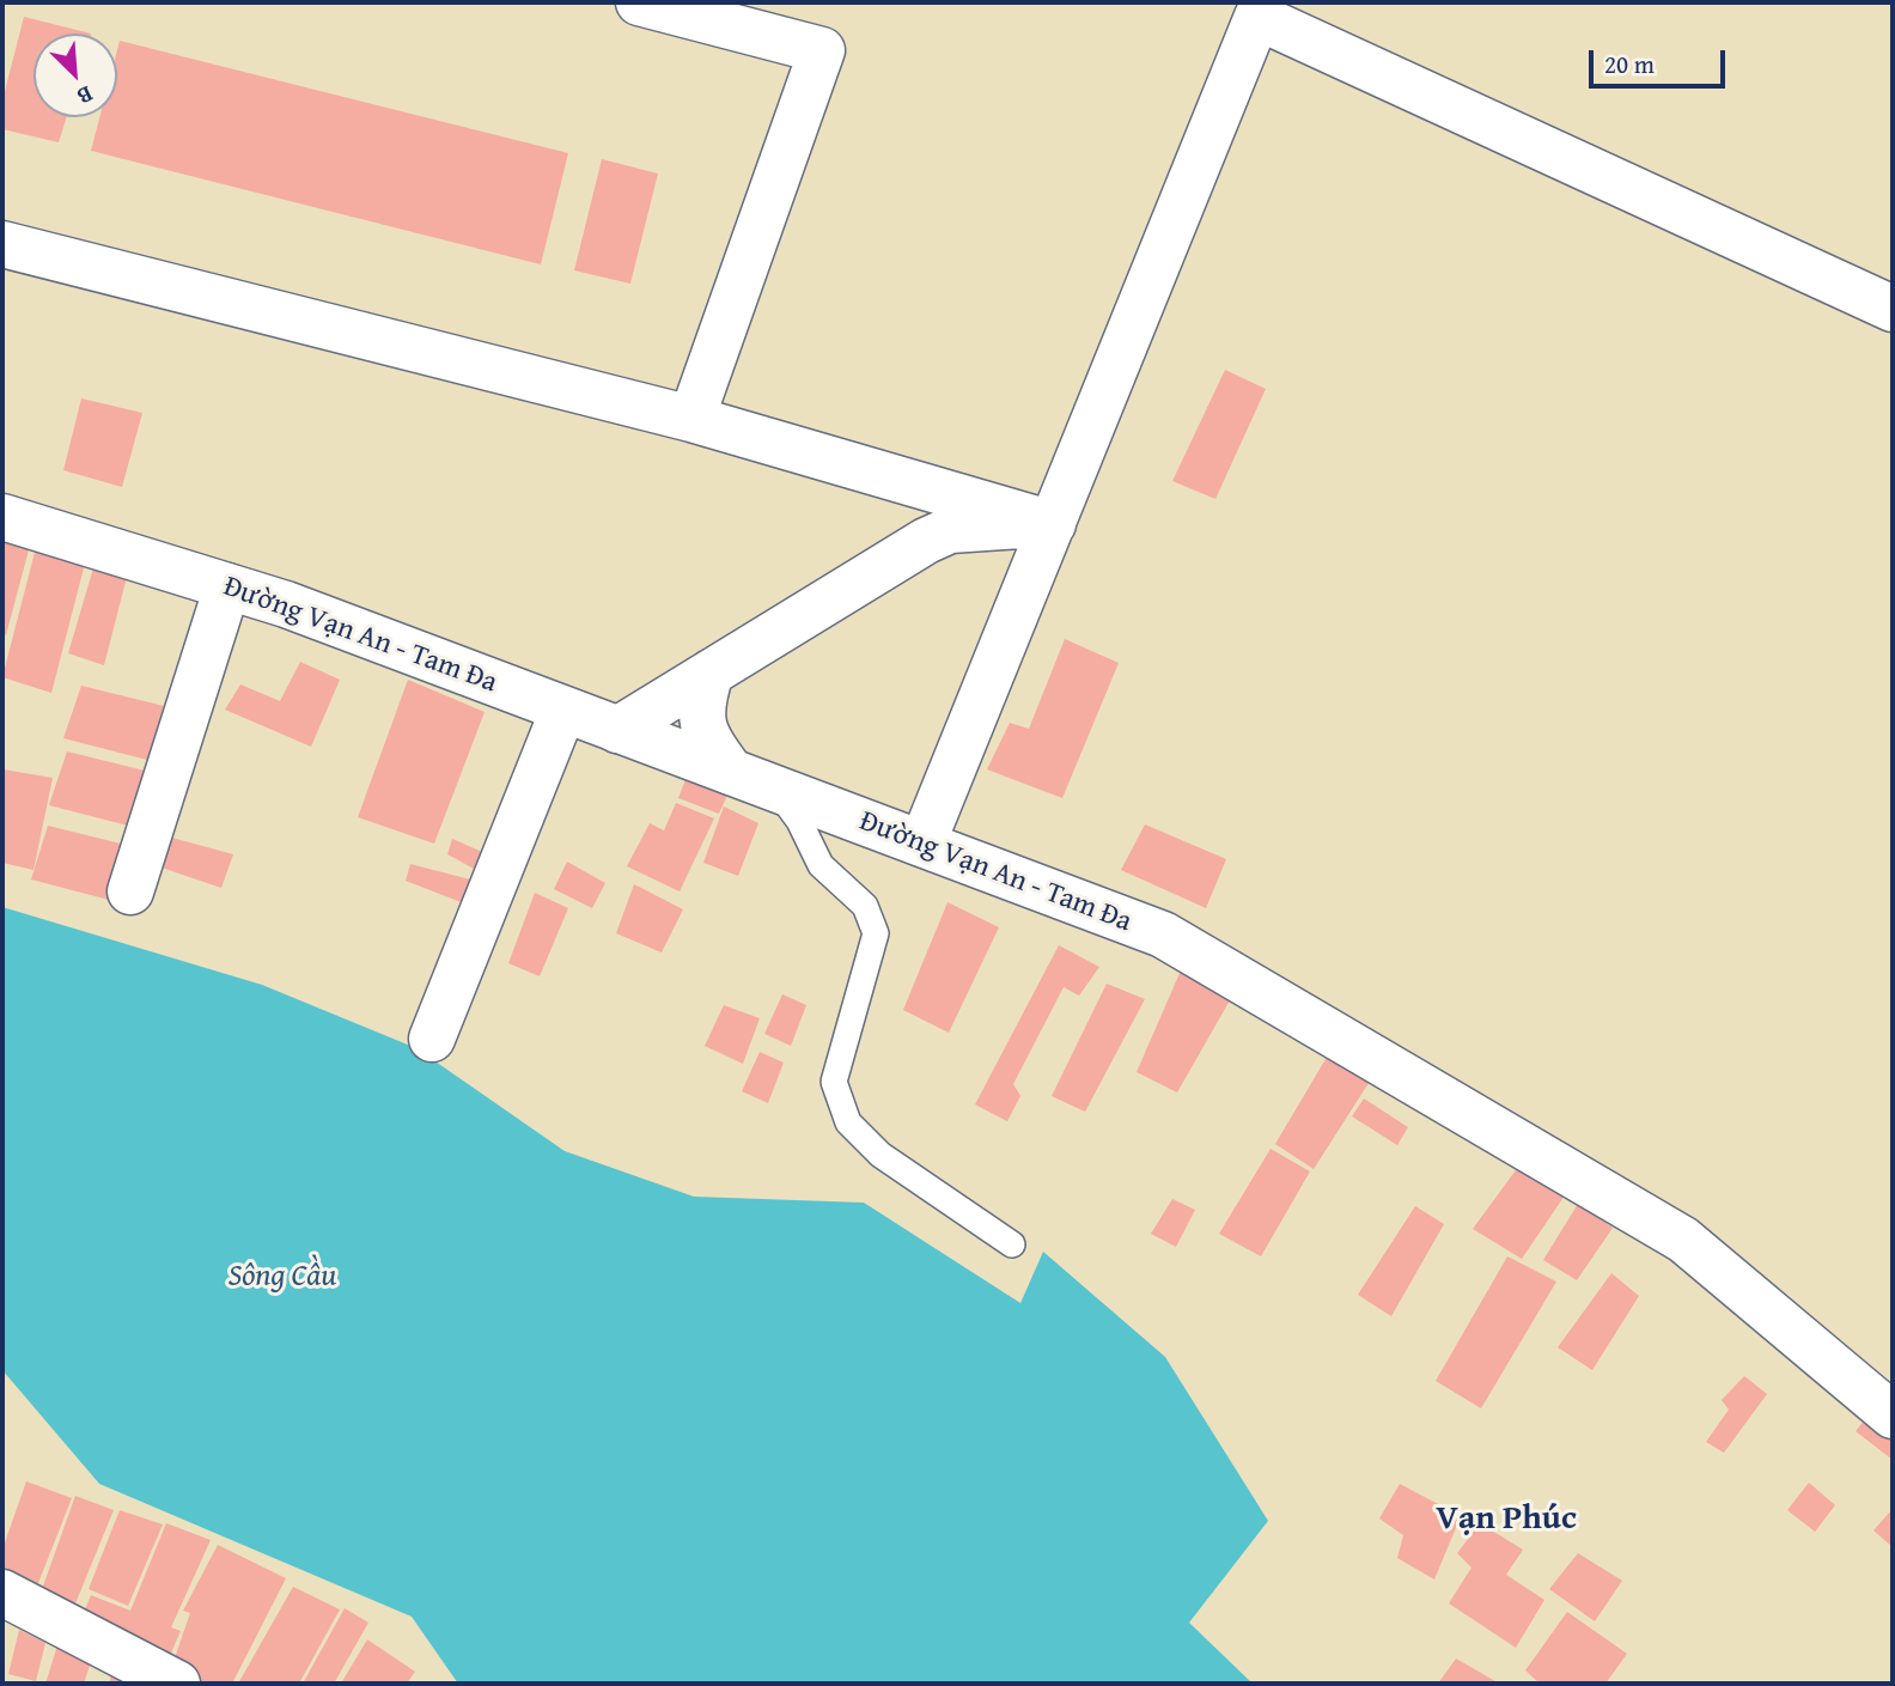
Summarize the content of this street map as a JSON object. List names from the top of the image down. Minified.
{"streets":{"street":["Đường Vạn An - Tam Đa"]},"districts":["Vạn Phúc"],"water":["Sông Cầu"],"scale_bar":"20 m","north":"bottom right"}
